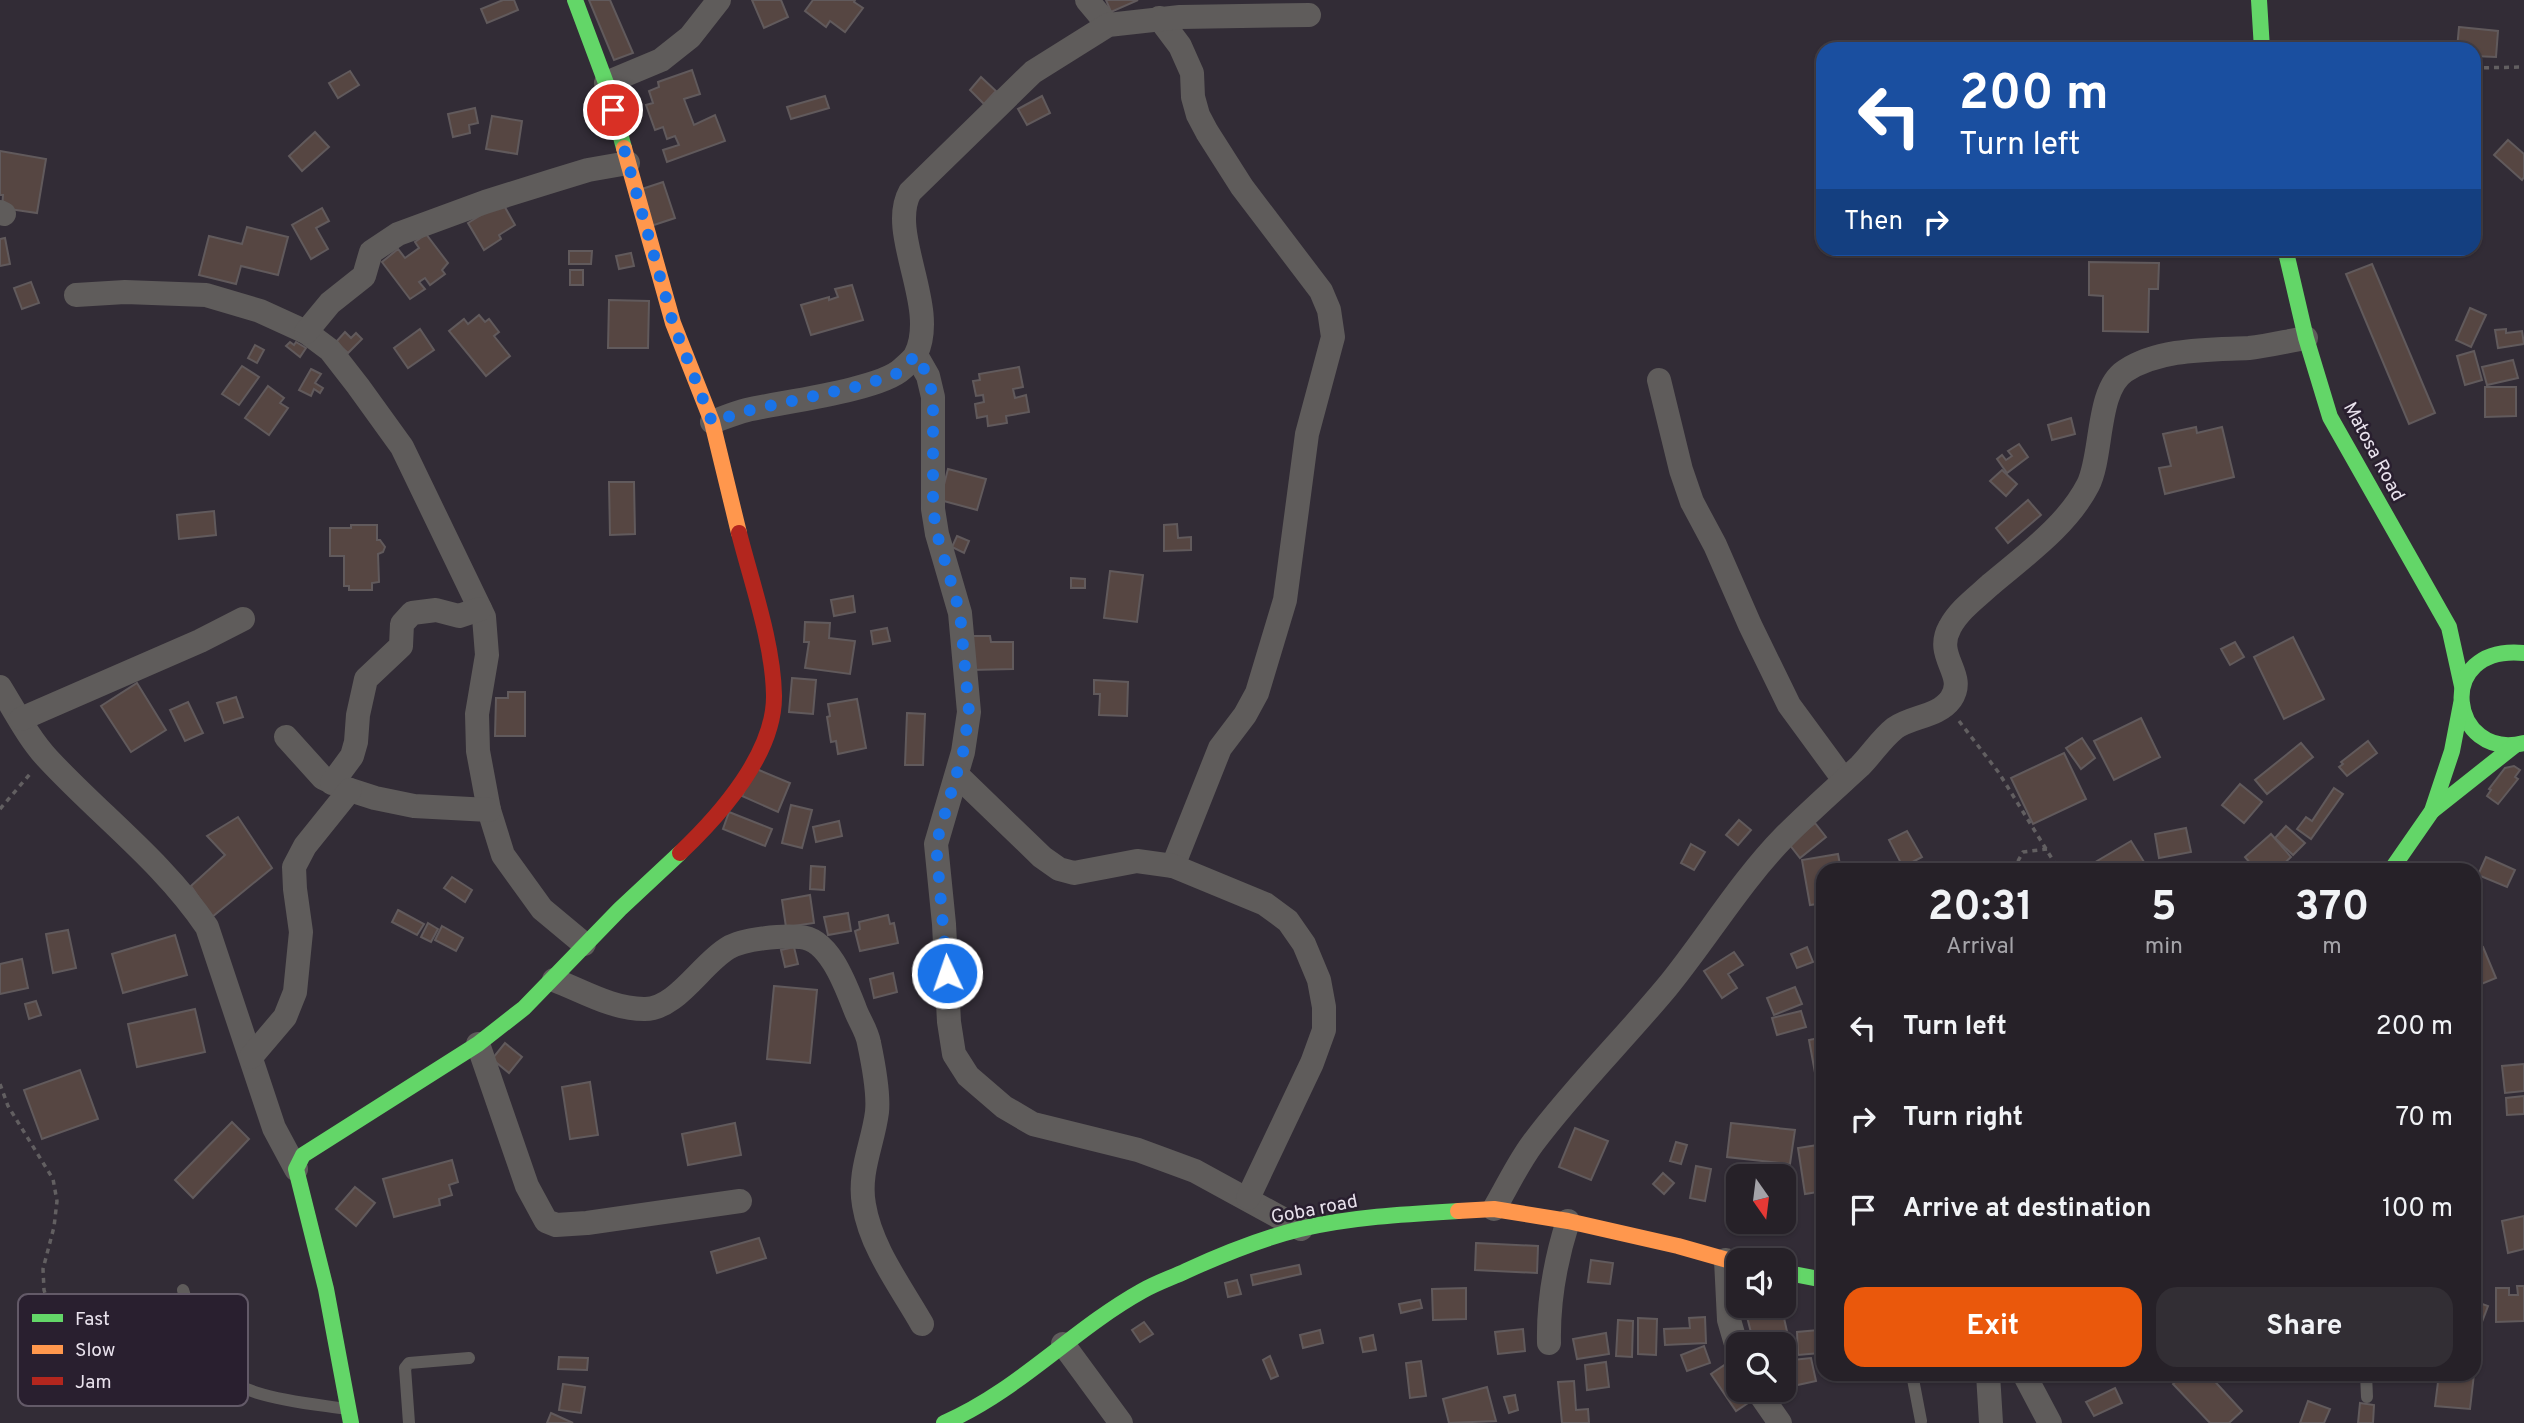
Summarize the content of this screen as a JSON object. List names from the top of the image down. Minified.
{"streets":{"street":["Matosa Road","Goba road"]},"legend":["Fast","Slow","Jam"],"north":"bottom","page":{"turn":["200 m","Turn left"],"then":"Then","eta":["20:31","Arrival","5","min","370","m"],"list":[{"name":"Turn left","value":"200 m"},{"name":"Turn right","value":"70 m"},{"name":"Arrive at destination","value":"100 m"}],"buttons":["Exit","Share"]}}
